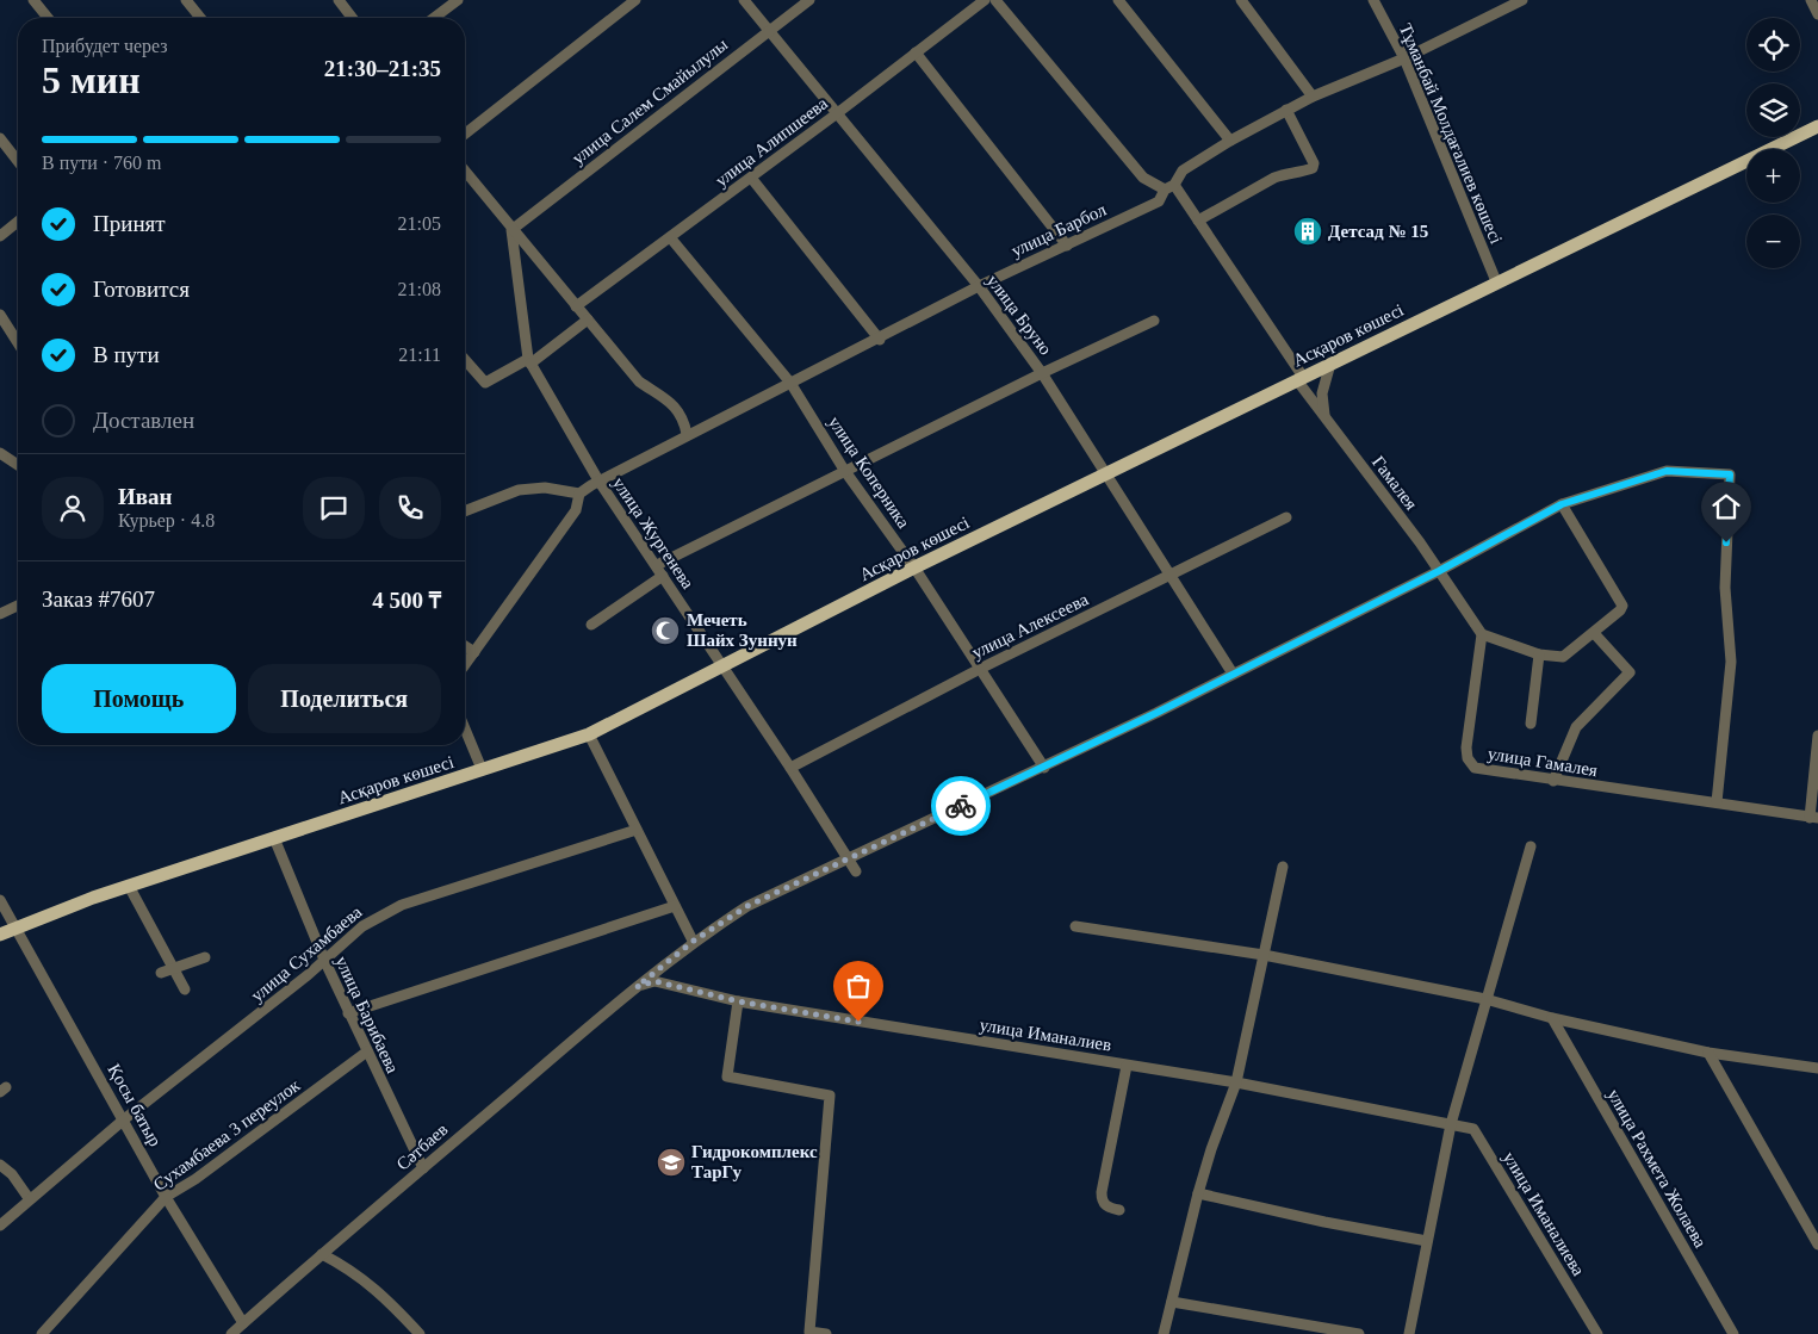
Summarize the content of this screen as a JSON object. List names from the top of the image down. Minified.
{"streets":{"main road":["Асқаров көшесі"],"street":["улица Салем Смайылулы","Тұманбай Молдағалиев көшесі","улица Алипшеева","улица Барбол","улица Бруно","улица Коперника","Гамалея","улица Жургенева","улица Алексеева","улица Гамалея","улица Сухамбаева","улица Барибаева","улица Иманалиев","Қосы батыр","Сухамбаева 3 переулок","Сәтбаев","улица Рахмета Жолаева","улица Иманалиева"]},"crossings":[["улица Салем Смайылулы","улица Бруно"],["Тұманбай Молдағалиев көшесі","улица Барбол"],["Тұманбай Молдағалиев көшесі","Асқаров көшесі"],["улица Алипшеева","улица Бруно"],["улица Алипшеева","улица Коперника"],["улица Барбол","улица Бруно"],["улица Барбол","улица Коперника"],["улица Барбол","улица Жургенева"],["улица Бруно","Асқаров көшесі"],["улица Бруно","улица Алексеева"],["улица Бруно","Сәтбаев"],["Асқаров көшесі","улица Коперника"],["Асқаров көшесі","Гамалея"],["Асқаров көшесі","улица Жургенева"],["Асқаров көшесі","улица Барибаева"],["Асқаров көшесі","Қосы батыр"],["улица Коперника","улица Алексеева"],["улица Коперника","Сәтбаев"],["Гамалея","Сәтбаев"],["улица Жургенева","улица Алексеева"],["улица Жургенева","Сәтбаев"],["улица Гамалея","Сәтбаев"],["улица Сухамбаева","улица Барибаева"],["улица Сухамбаева","Қосы батыр"],["улица Барибаева","Сухамбаева 3 переулок"],["улица Барибаева","Сәтбаев"],["улица Иманалиев","Сәтбаев"],["улица Иманалиев","улица Иманалиева"],["Қосы батыр","Сухамбаева 3 переулок"],["Қосы батыр","Сәтбаев"]],"places":{"building":["Детсад № 15"],"mosque":["Мечеть Шайх Зуннун"],"school or university":["Гидрокомплекс ТарГу"]},"page":{"map_buttons":["+","−"],"heading":["5 мин","Прибудет через","21:30–21:35"],"panel":["Иван","Курьер · 4.8","Заказ #7607","4 500 ₸"],"bar":"В пути · 760 m","list":[["Принят","21:05"],["Готовится","21:08"],["В пути","21:11"],"Доставлен"],"buttons":["Помощь","Поделиться"]}}
